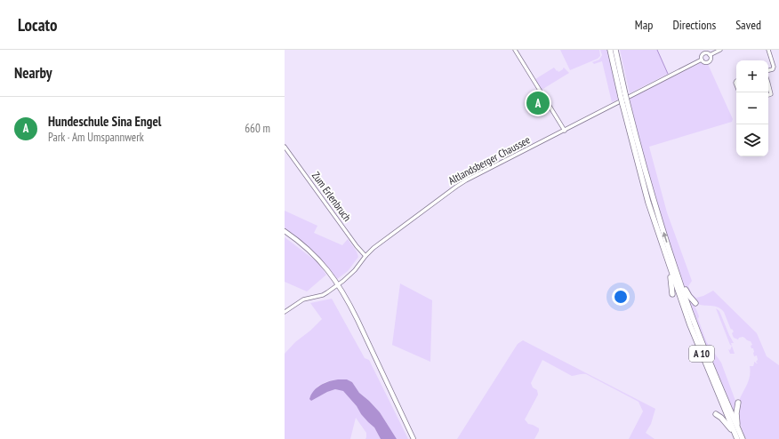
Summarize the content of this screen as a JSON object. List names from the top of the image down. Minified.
{"streets":{"highway":["A 10"],"street":["Altlandsberger Chaussee","Zum Erlenbruch"]},"crossings":[["Altlandsberger Chaussee","Zum Erlenbruch"],["Altlandsberger Chaussee","A 10"]],"page":{"header":"Locato","nav":["Map","Directions","Saved"],"heading":"Nearby","map_buttons":["+","−"],"pins":"A","list":[{"mark":"A","name":"Hundeschule Sina Engel","note":"Park · Am Umspannwerk","value":"660 m"}]}}
